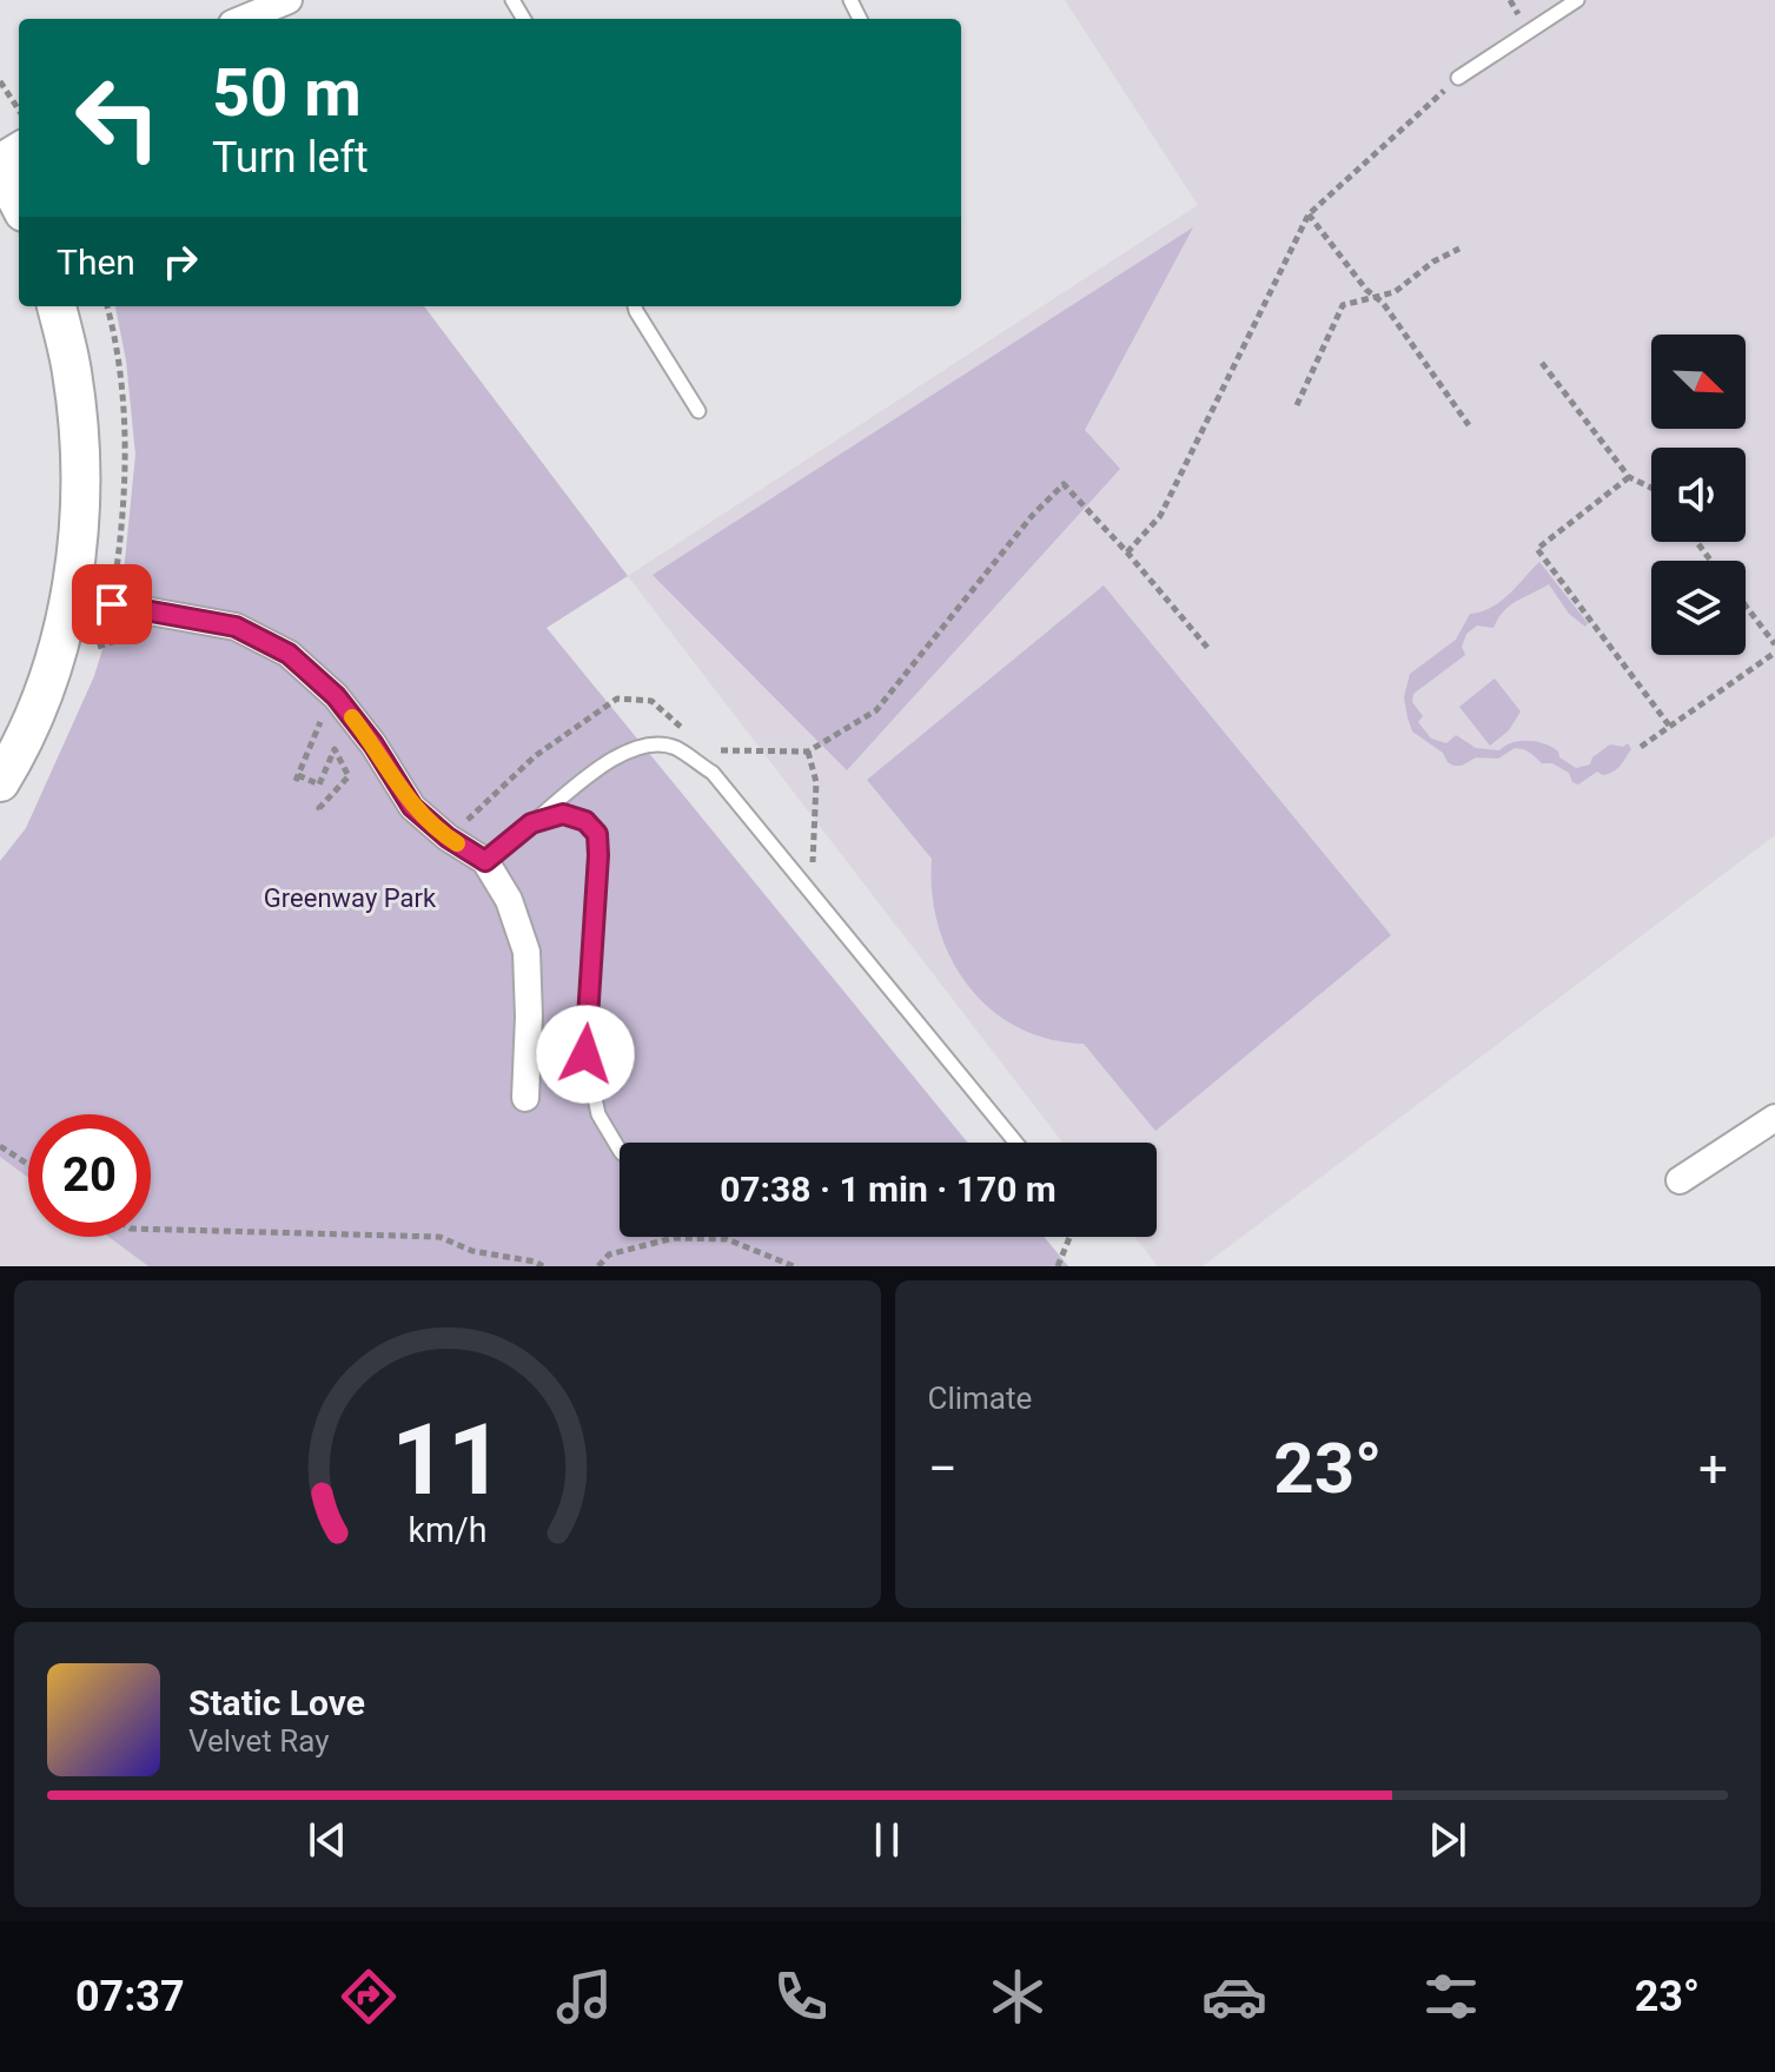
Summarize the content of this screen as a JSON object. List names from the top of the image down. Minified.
{"parks":["Greenway Park"],"north":"bottom right","page":{"turn":["50 m","Turn left"],"then":"Then","limit":"20","trip":"07:38 · 1 min · 170 m","tile":"Climate","heat":["−","23°","+"],"song":["Static Love","Velvet Ray"],"tabs":["07:37","23°"],"gauge":["11","km/h"]}}
